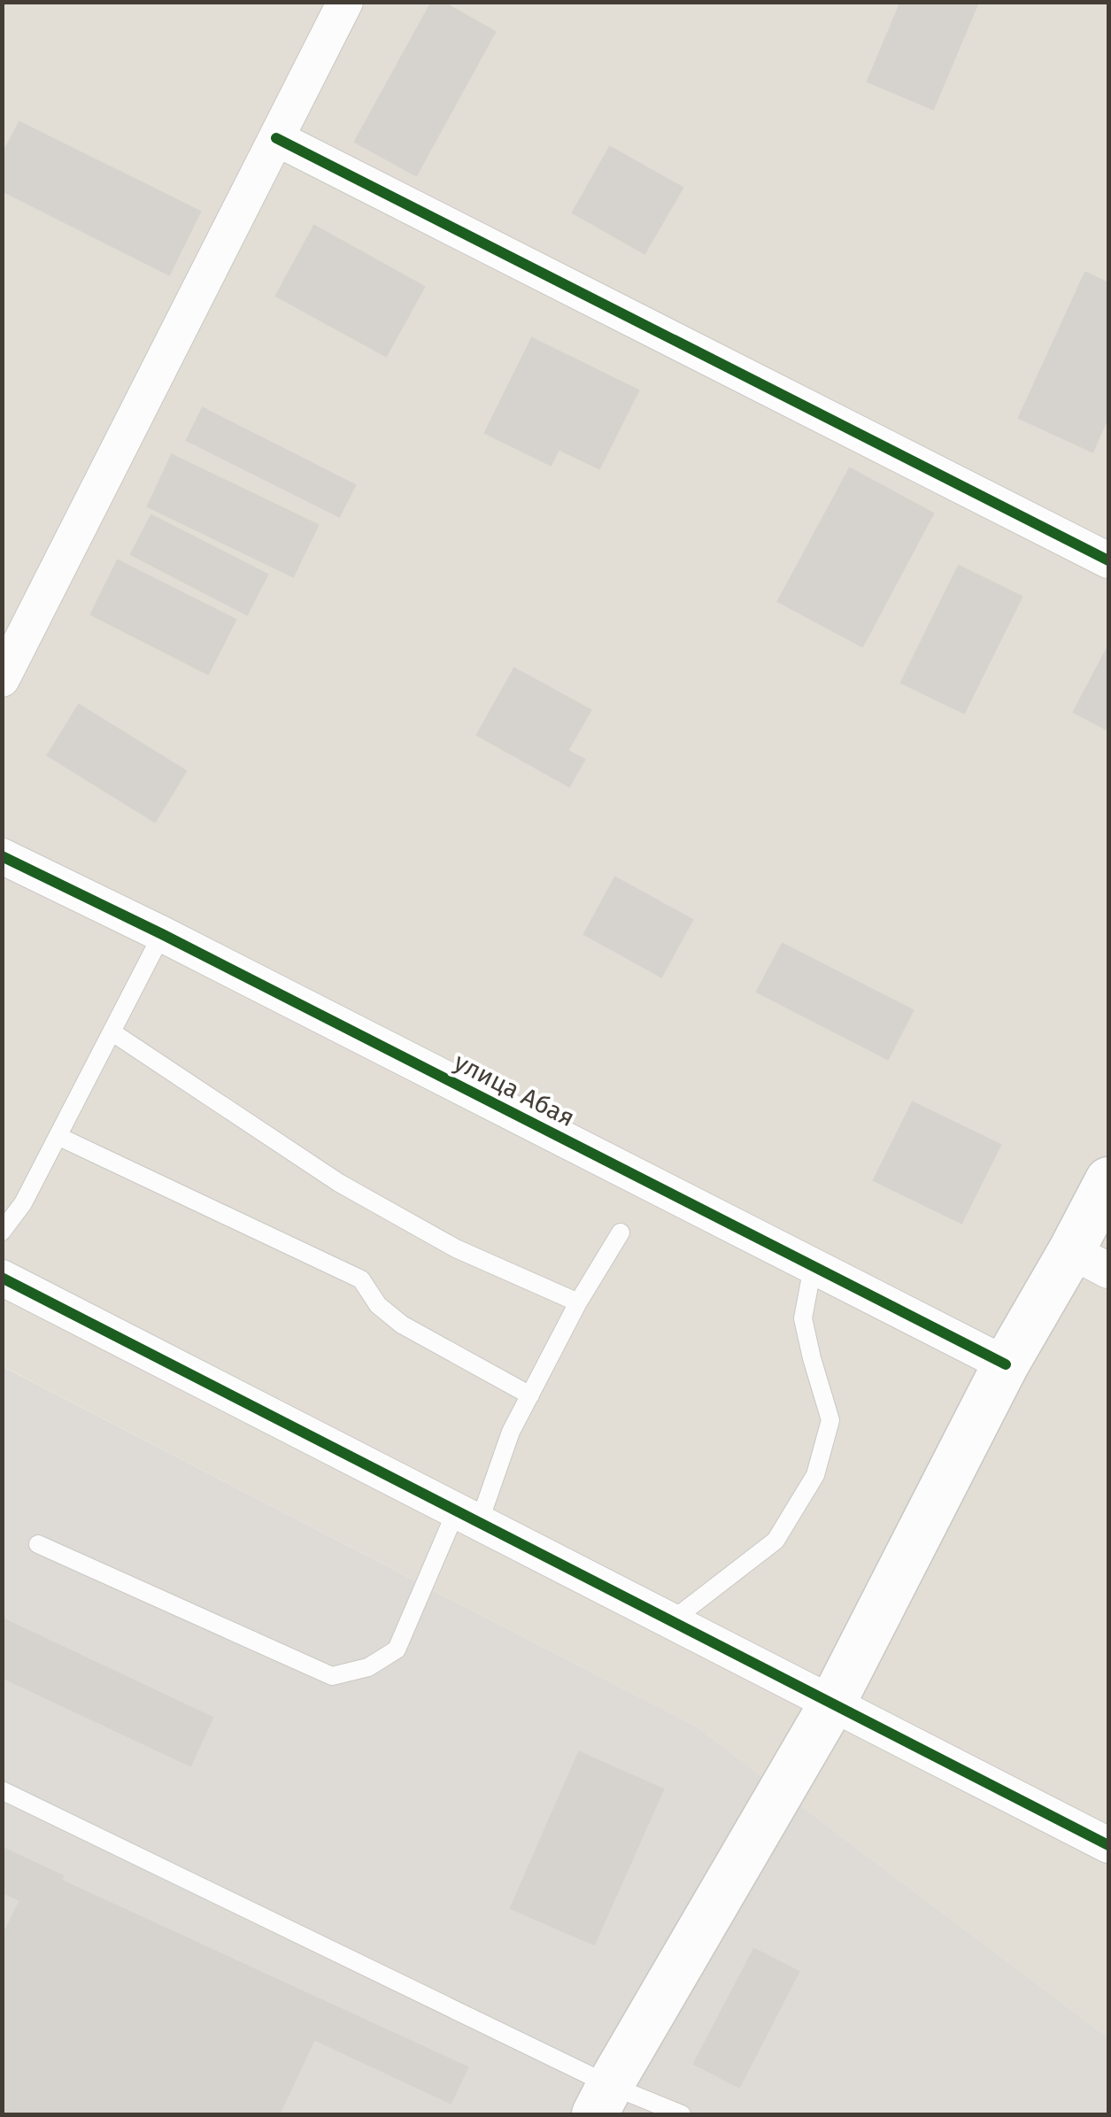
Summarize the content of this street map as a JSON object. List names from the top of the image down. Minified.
{"streets":{"street":["улица Абая"]}}
